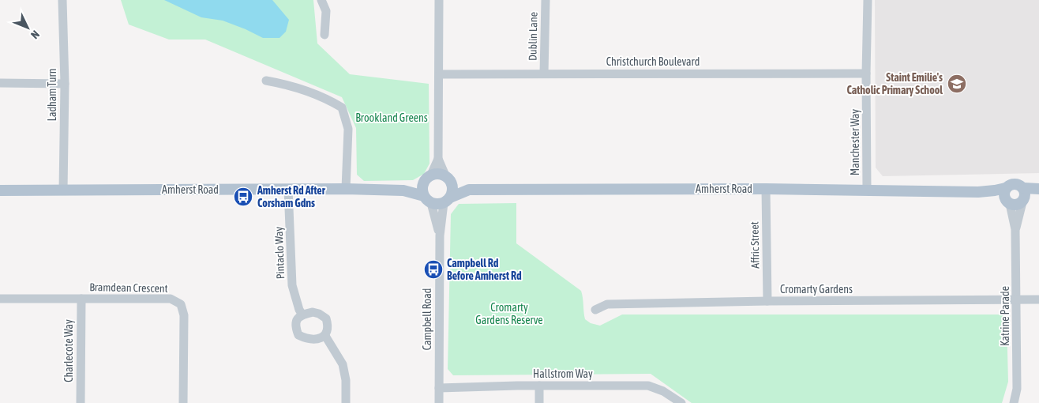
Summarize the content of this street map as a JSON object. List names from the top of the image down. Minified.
{"streets":{"main road":["Amherst Road"],"street":["Dublin Lane","Christchurch Boulevard","Ladham Turn","Manchester Way","Affric Street","Pintaclo Way","Bramdean Crescent","Cromarty Gardens","Katrine Parade","Campbell Road","Charlecote Way","Hallstrom Way"]},"crossings":[["Dublin Lane","Christchurch Boulevard"],["Christchurch Boulevard","Manchester Way"],["Ladham Turn","Amherst Road"],["Manchester Way","Amherst Road"],["Amherst Road","Affric Street"],["Amherst Road","Pintaclo Way"],["Amherst Road","Katrine Parade"],["Amherst Road","Campbell Road"],["Affric Street","Cromarty Gardens"],["Bramdean Crescent","Charlecote Way"],["Cromarty Gardens","Katrine Parade"],["Campbell Road","Hallstrom Way"]],"parks":["Brookland Greens","Cromarty Gardens Reserve"],"places":{"school or university":["Staint Emilie's Catholic Primary School"],"bus stop":["Amherst Rd After Corsham Gdns","Campbell Rd Before Amherst Rd"]},"north":"bottom right"}
